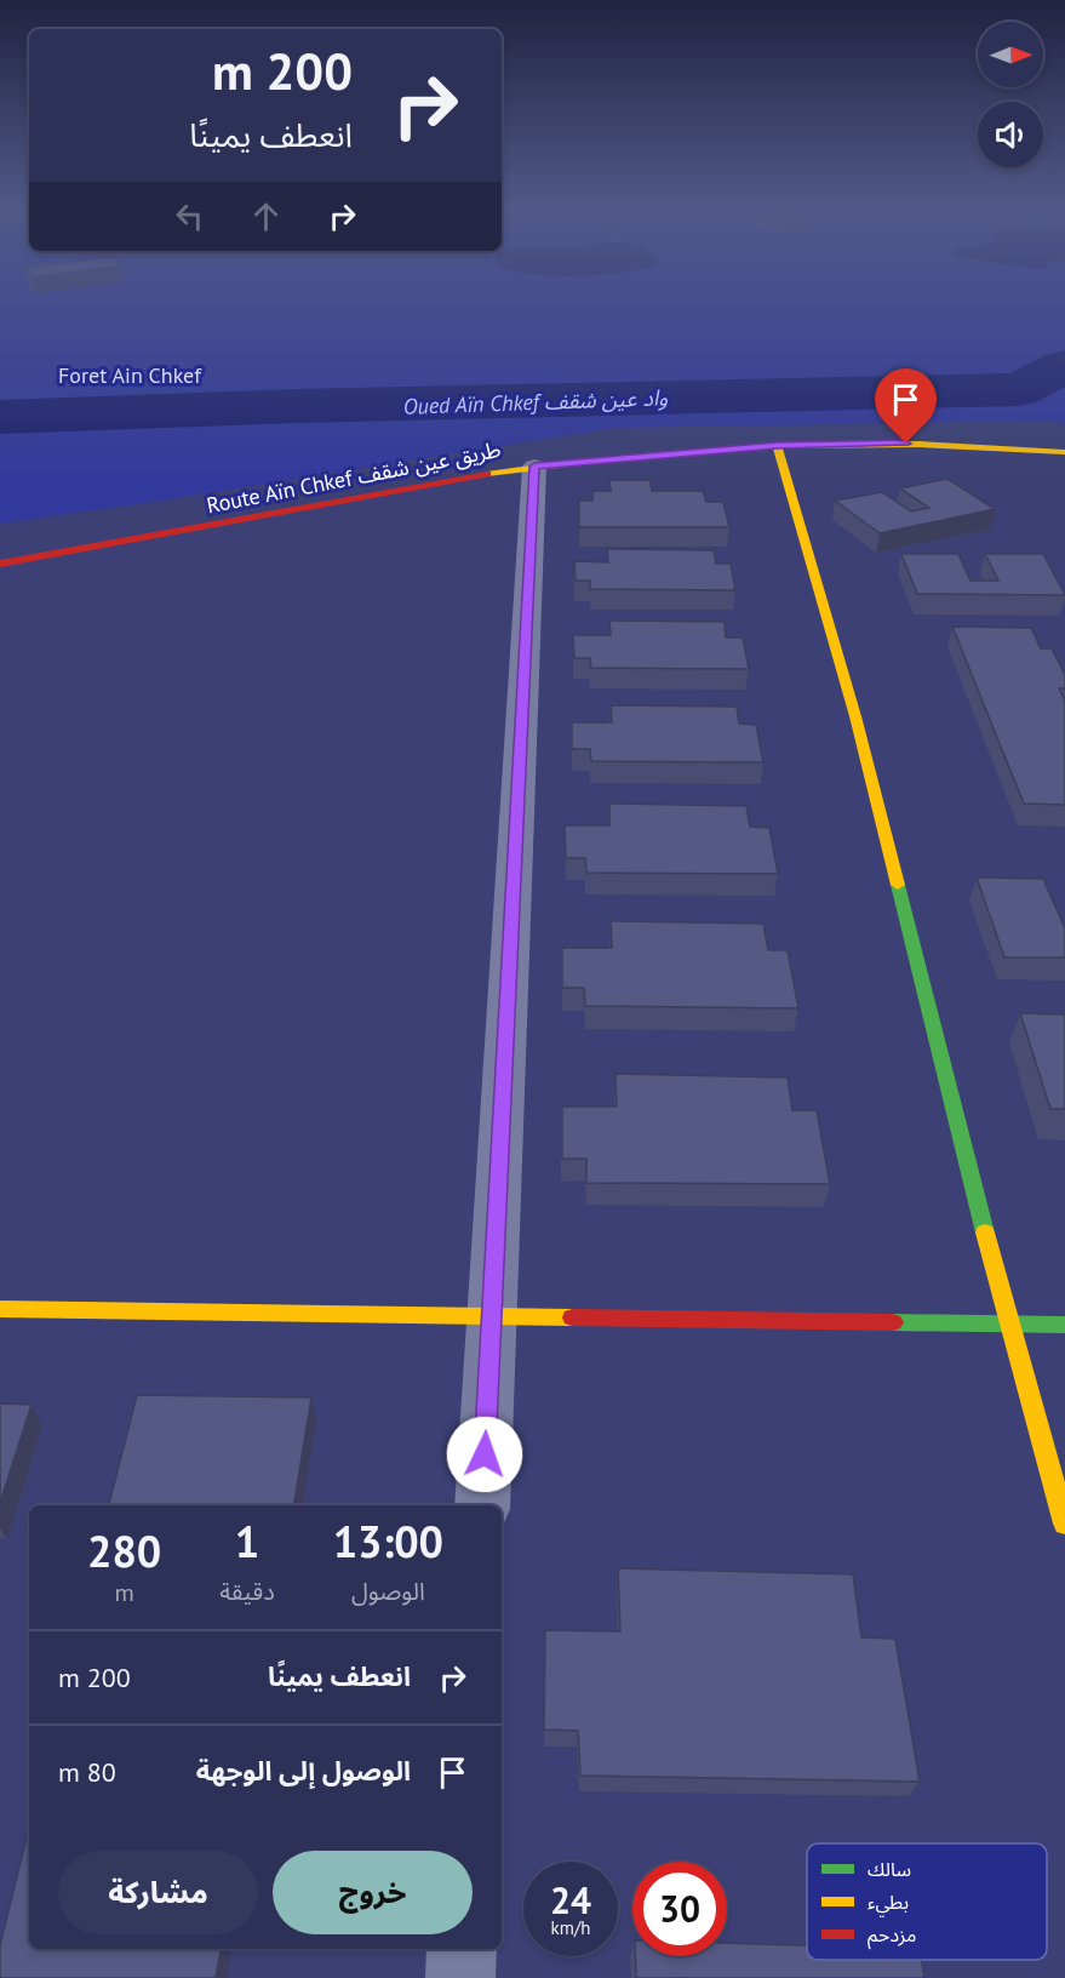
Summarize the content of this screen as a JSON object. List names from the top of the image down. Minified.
{"streets":{"street":["Route Aïn Chkef طريق عين شقف"]},"water":["Oued Aïn Chkef واد عين شقف"],"parks":["Foret Ain Chkef"],"legend":["سالك","بطيء","مزدحم"],"north":"right","page":{"turn":["200 m","انعطف يمينًا"],"eta":["13:00","الوصول","1","دقيقة","280","m"],"list":[{"name":"انعطف يمينًا","value":"200 m"},{"name":"الوصول إلى الوجهة","value":"80 m"}],"buttons":["خروج","مشاركة"],"speed":"24 km/h","limit":"30"}}
